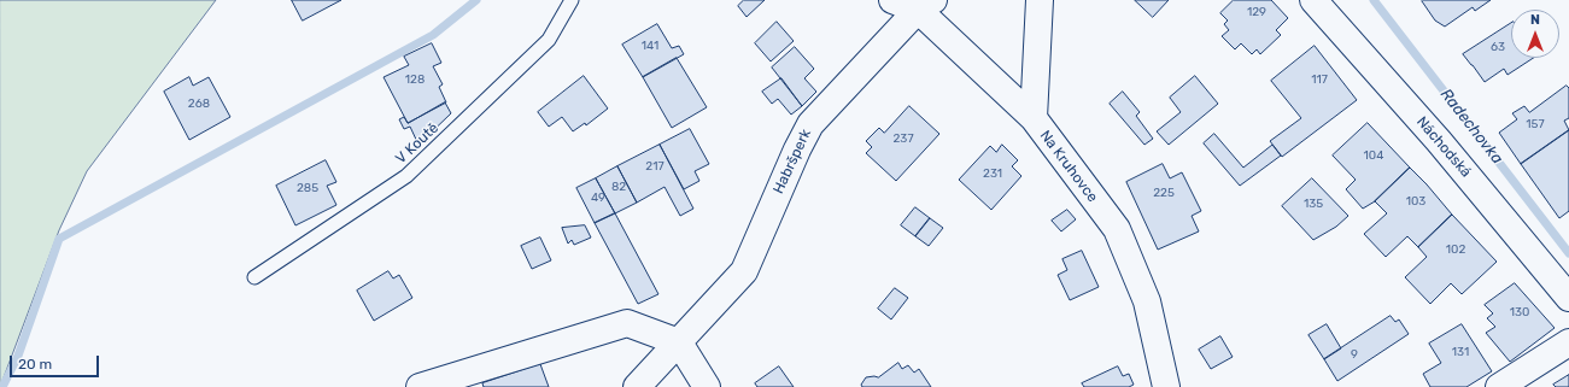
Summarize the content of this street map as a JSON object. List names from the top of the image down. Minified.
{"streets":{"street":["Náchodská","Habršperk","Na Kruhovce"],"lane":["V Koutě"]},"crossings":[["Habršperk","Na Kruhovce"]],"water":["Radechovka"],"house_numbers":["129","141","63","128","117","268","157","237","104","217","231","82","285","225","49","103","135","102","130","131","9"],"scale_bar":"20 m","north":"top"}
